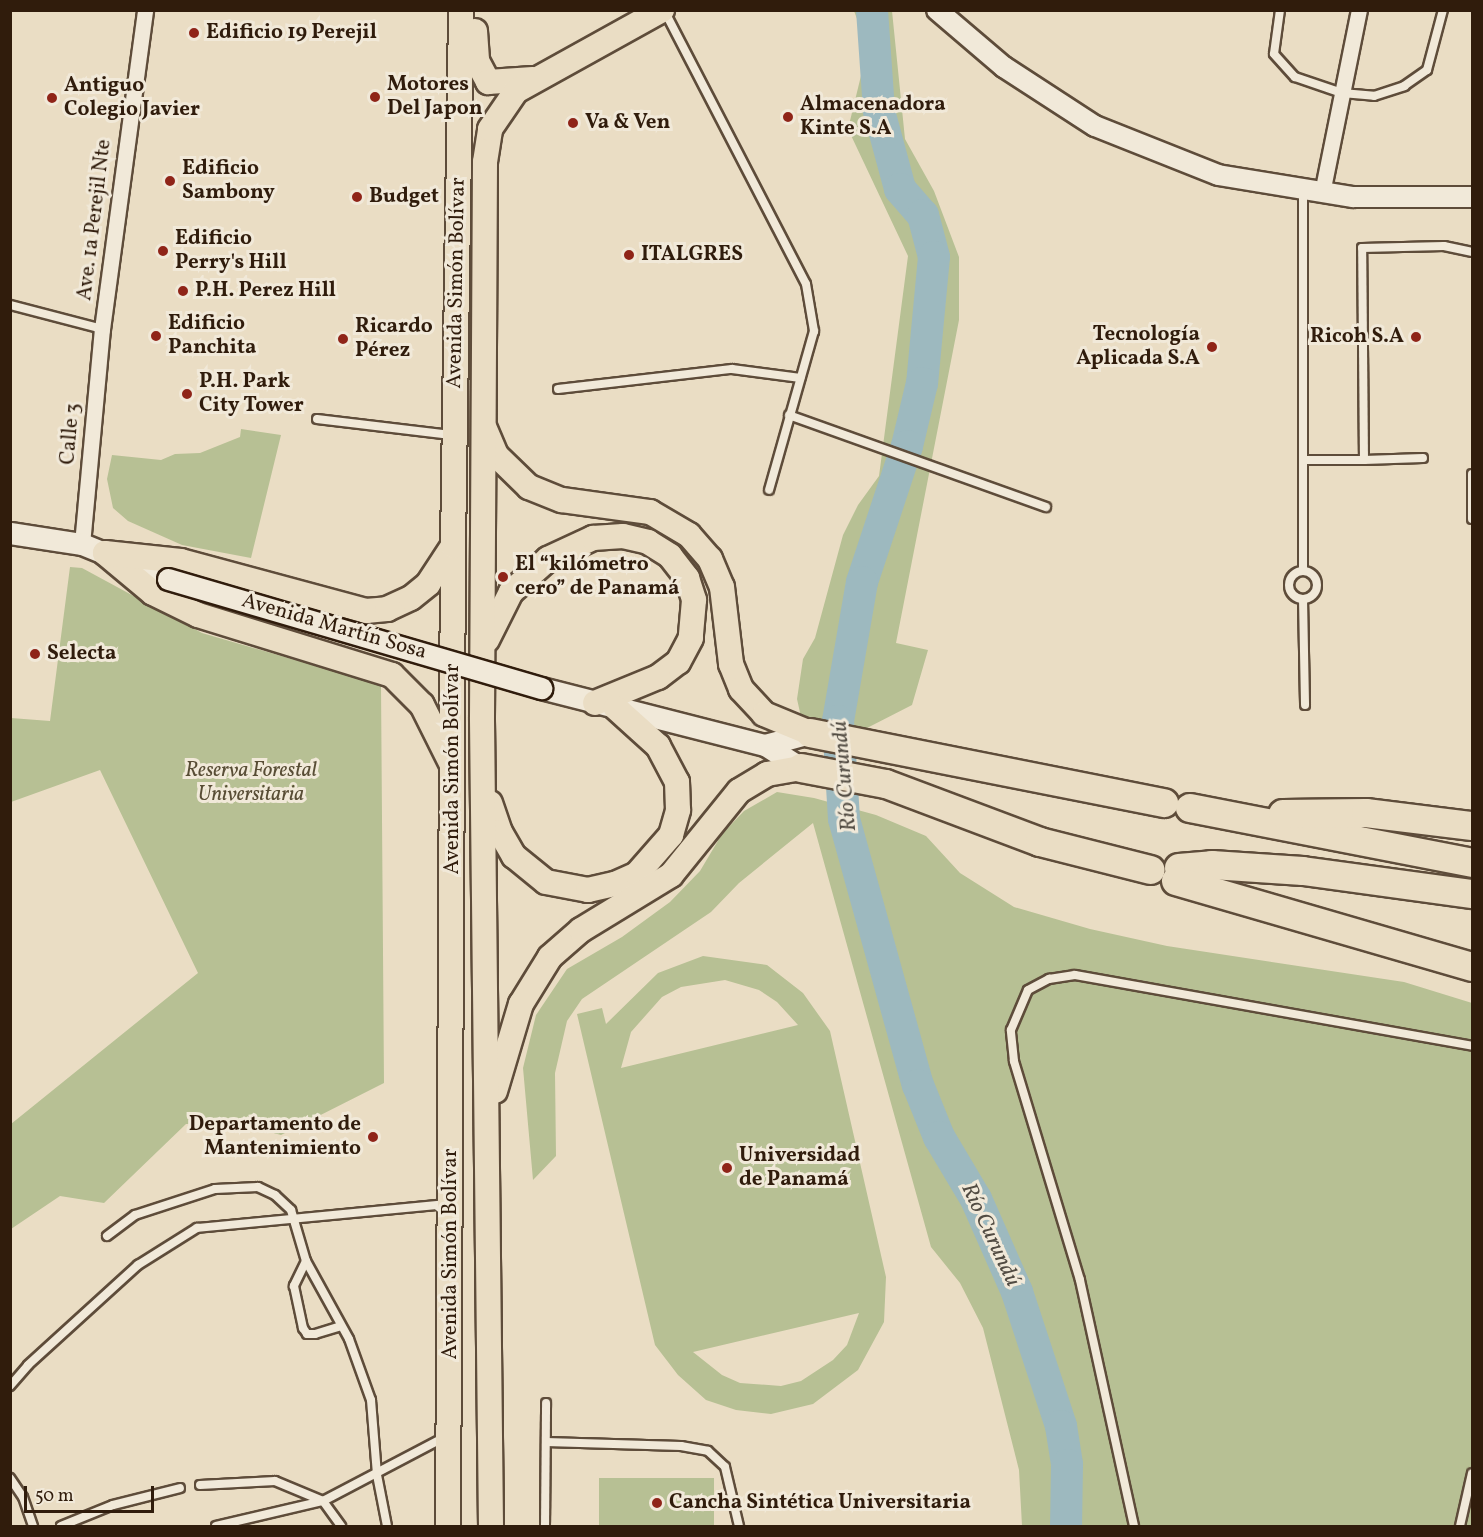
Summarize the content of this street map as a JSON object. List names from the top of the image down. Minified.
{"streets":{"main road":["Avenida Simón Bolívar","Avenida Martín Sosa"],"street":["Ave. 1a Perejil Nte","Calle 3"]},"crossings":[["Ave. 1a Perejil Nte","Calle 3"],["Calle 3","Avenida Martín Sosa"]],"water":["Río Curundú"],"parks":["Reserva Forestal Universitaria"],"places":["Edificio 19 Perejil","Motores Del Japon","Antiguo Colegio Javier","Almacenadora Kinte S.A","Va & Ven","Edificio Sambony","Budget","Edificio Perry's Hill","ITALGRES","P.H. Perez Hill","Edificio Panchita","Ricoh S.A","Ricardo Pérez","Tecnología Aplicada S.A","P.H. Park City Tower","El “kilómetro cero” de Panamá","Selecta","Departamento de Mantenimiento","Universidad de Panamá","Cancha Sintética Universitaria"],"scale_bar":"50 m"}
